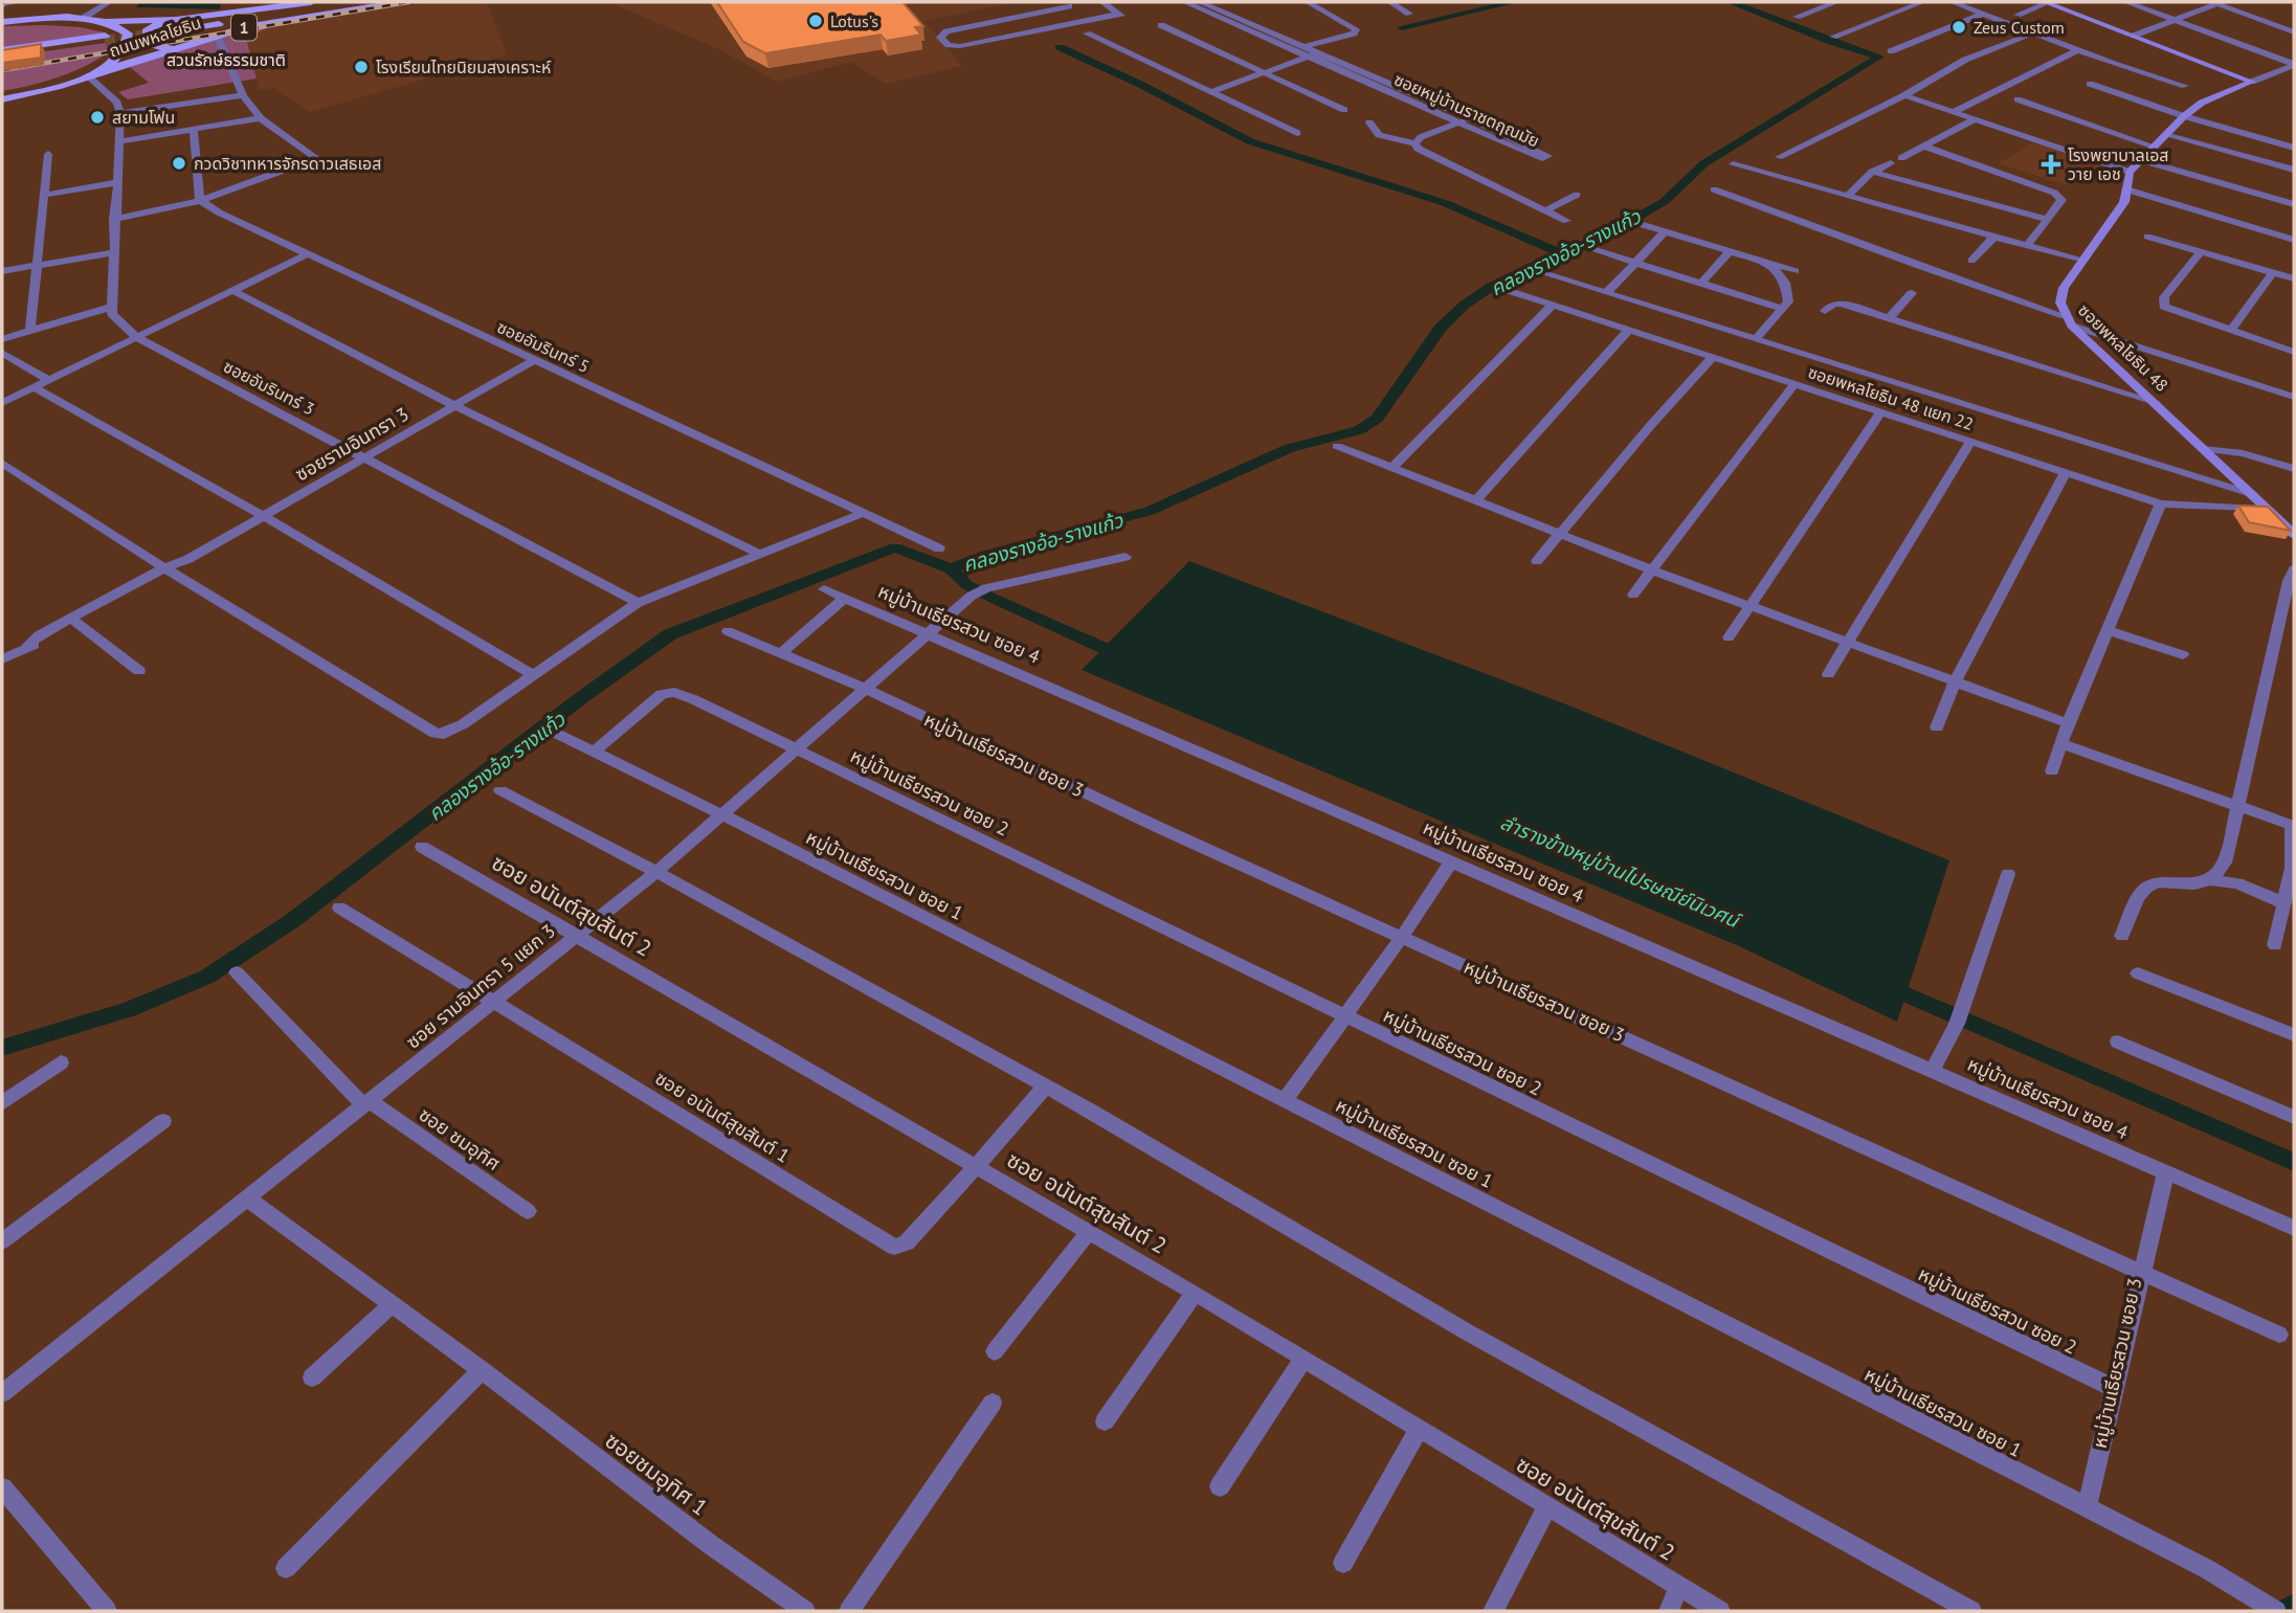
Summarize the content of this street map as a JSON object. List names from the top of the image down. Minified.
{"streets":{"main road":["1","ถนนพหลโยธิน"],"street":["ซอยหมู่บ้านราชตฤณมัย","ซอยอัมรินทร์ 5","ซอยพหลโยธิน 48","ซอยอัมรินทร์ 3","ซอยพหลโยธิน 48 แยก 22","ซอยรามอินทรา 3","หมู่บ้านเธียรสวน ซอย 4","หมู่บ้านเธียรสวน ซอย 3","หมู่บ้านเธียรสวน ซอย 2","หมู่บ้านเธียรสวน ซอย 1","ซอย อนันต์สุขสันต์ 2","ซอย รามอินทรา 5 แยก 3","ซอย อนันต์สุขสันต์ 1","ซอย ชมอุทิศ","ซอยชมอุทิศ 1"]},"crossings":[["ซอยอัมรินทร์ 5","ซอยรามอินทรา 3"],["ซอยพหลโยธิน 48","ซอยพหลโยธิน 48 แยก 22"],["ซอยอัมรินทร์ 3","ซอยรามอินทรา 3"],["หมู่บ้านเธียรสวน ซอย 4","ซอย รามอินทรา 5 แยก 3"],["หมู่บ้านเธียรสวน ซอย 3","หมู่บ้านเธียรสวน ซอย 2"],["หมู่บ้านเธียรสวน ซอย 3","หมู่บ้านเธียรสวน ซอย 1"],["หมู่บ้านเธียรสวน ซอย 3","ซอย รามอินทรา 5 แยก 3"],["หมู่บ้านเธียรสวน ซอย 2","หมู่บ้านเธียรสวน ซอย 1"],["หมู่บ้านเธียรสวน ซอย 2","ซอย รามอินทรา 5 แยก 3"],["หมู่บ้านเธียรสวน ซอย 1","ซอย รามอินทรา 5 แยก 3"],["ซอย อนันต์สุขสันต์ 2","ซอย รามอินทรา 5 แยก 3"],["ซอย อนันต์สุขสันต์ 2","ซอย อนันต์สุขสันต์ 1"],["ซอย รามอินทรา 5 แยก 3","ซอย อนันต์สุขสันต์ 1"],["ซอย รามอินทรา 5 แยก 3","ซอย ชมอุทิศ"],["ซอย รามอินทรา 5 แยก 3","ซอยชมอุทิศ 1"]],"water":["คลองรางอ้อ-รางแก้ว","ลำรางข้างหมู่บ้านไปรษณีย์นิเวศน์"],"parks":["สวนรักษ์ธรรมชาติ"],"places":{"other":["Lotus's","Zeus Custom","โรงเรียนไทยนิยมสงเคราะห์","สยามโฟน","กวดวิชาทหารจักรดาวเสธเอส"],"health":["โรงพยาบาลเอส วาย เอช"]}}
